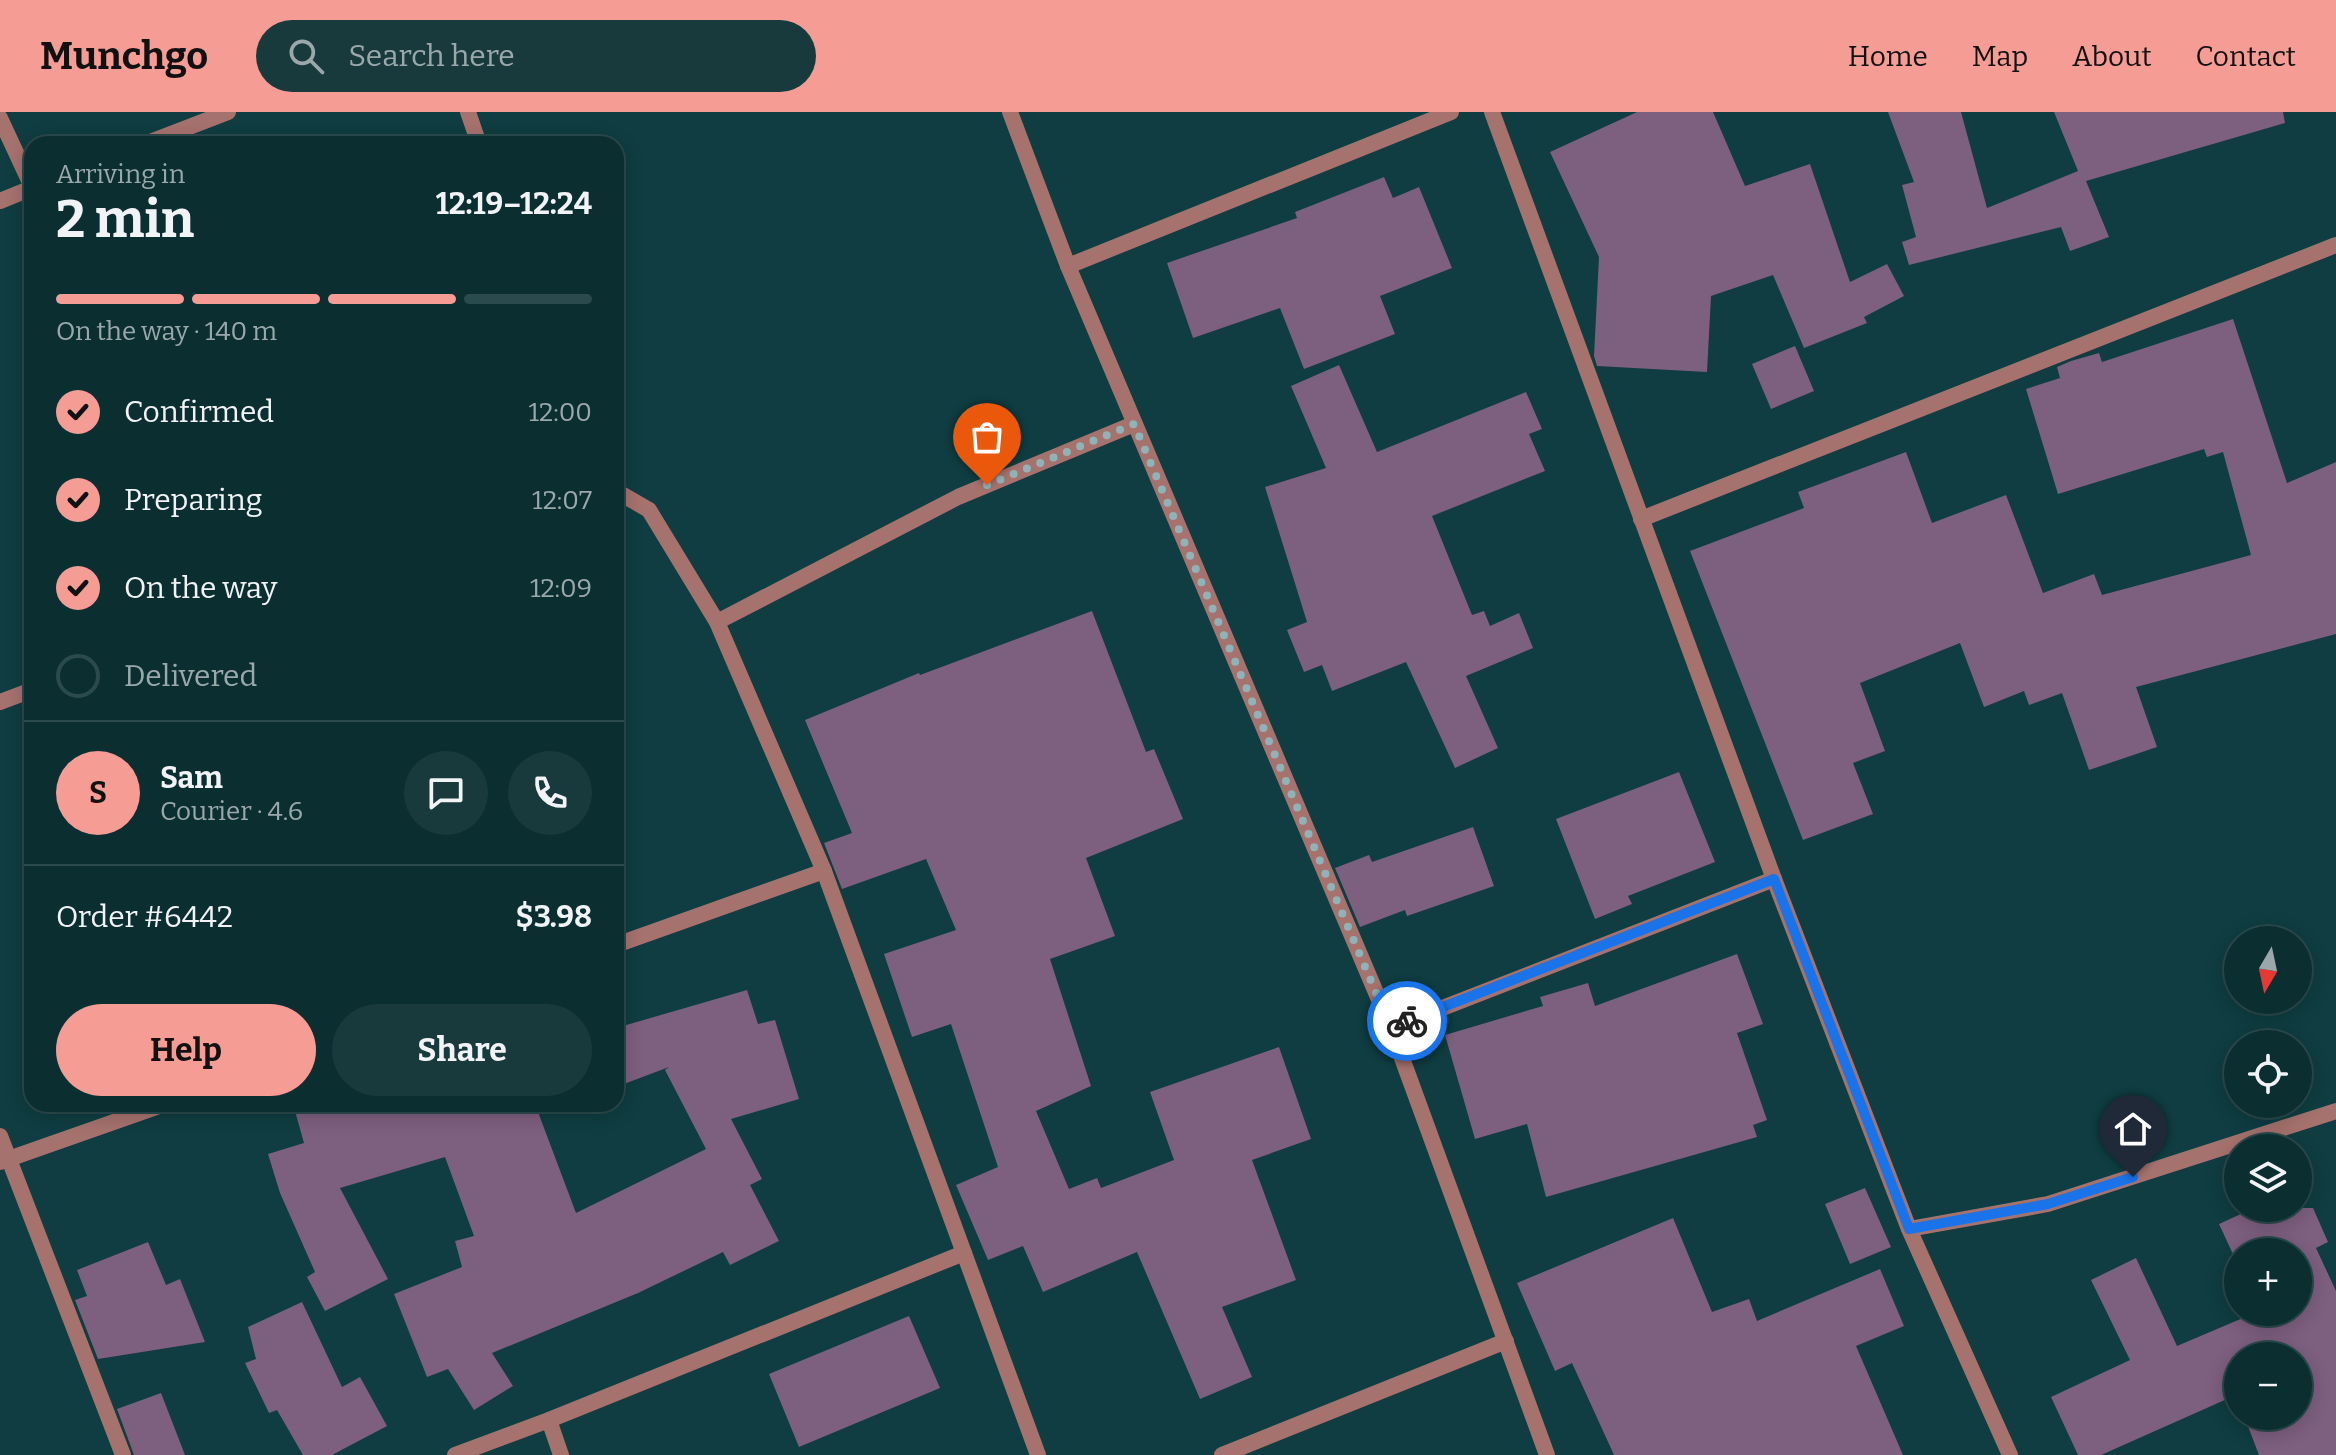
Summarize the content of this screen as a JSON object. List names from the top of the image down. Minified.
{"north":"bottom","page":{"header":"Munchgo","search":"Search here","nav":["Home","Map","About","Contact"],"heading":["2 min","Arriving in","12:19–12:24"],"panel":["Sam","Courier · 4.6","Order #6442","$3.98"],"bar":"On the way · 140 m","list":[["Confirmed","12:00"],["Preparing","12:07"],["On the way","12:09"],"Delivered"],"round":"S","map_buttons":["+","−"],"buttons":["Help","Share"]}}
